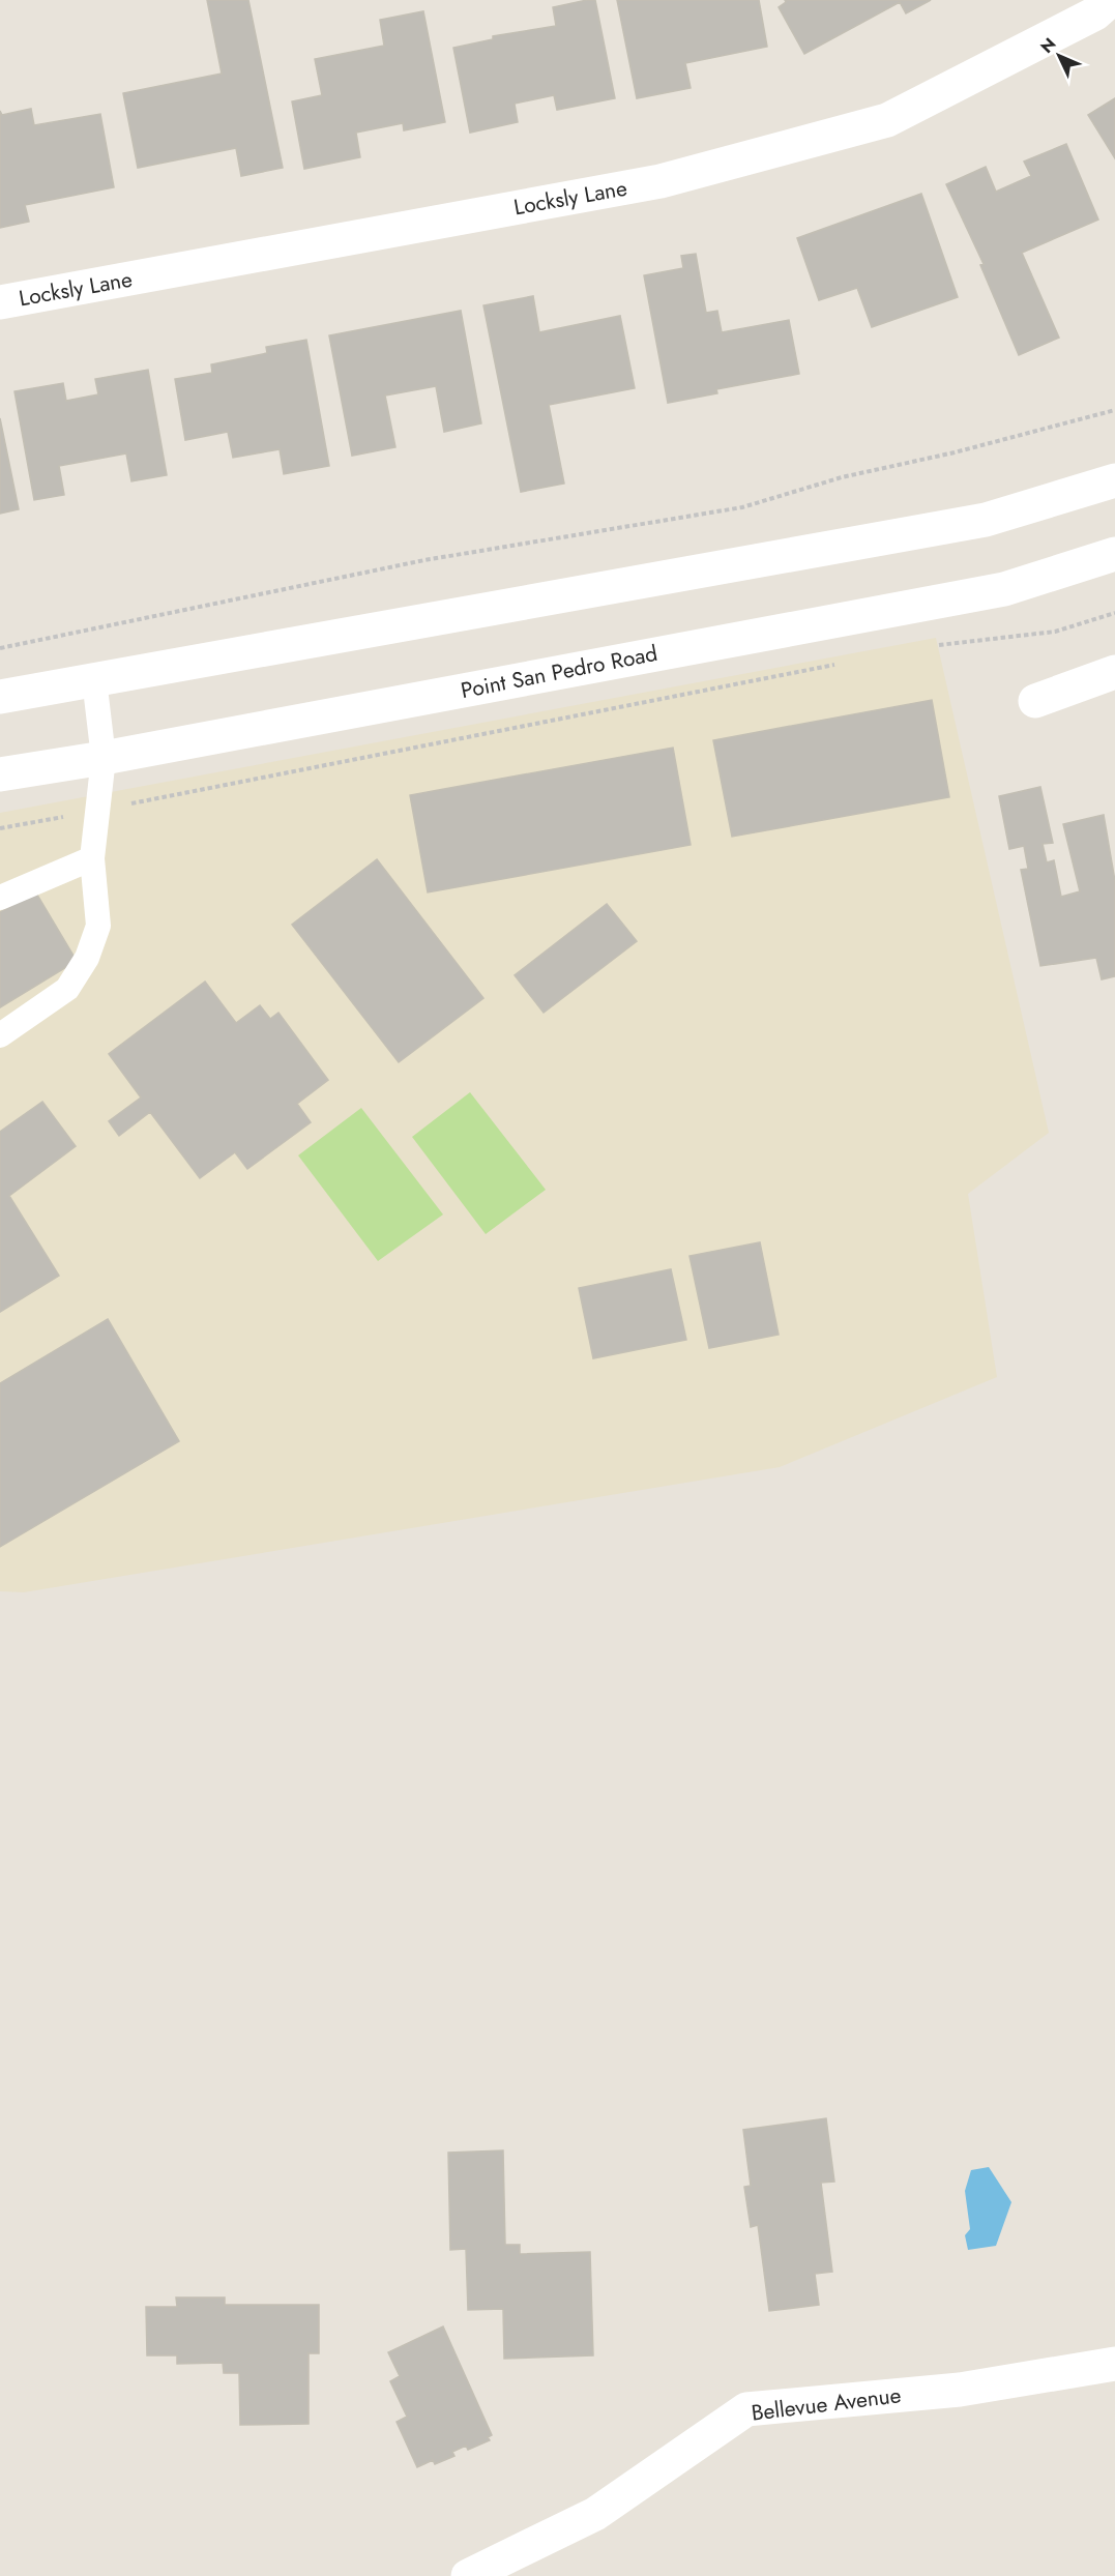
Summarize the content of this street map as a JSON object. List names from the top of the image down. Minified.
{"streets":{"main road":["Locksly Lane","Point San Pedro Road","Bellevue Avenue"]},"north":"top left"}
